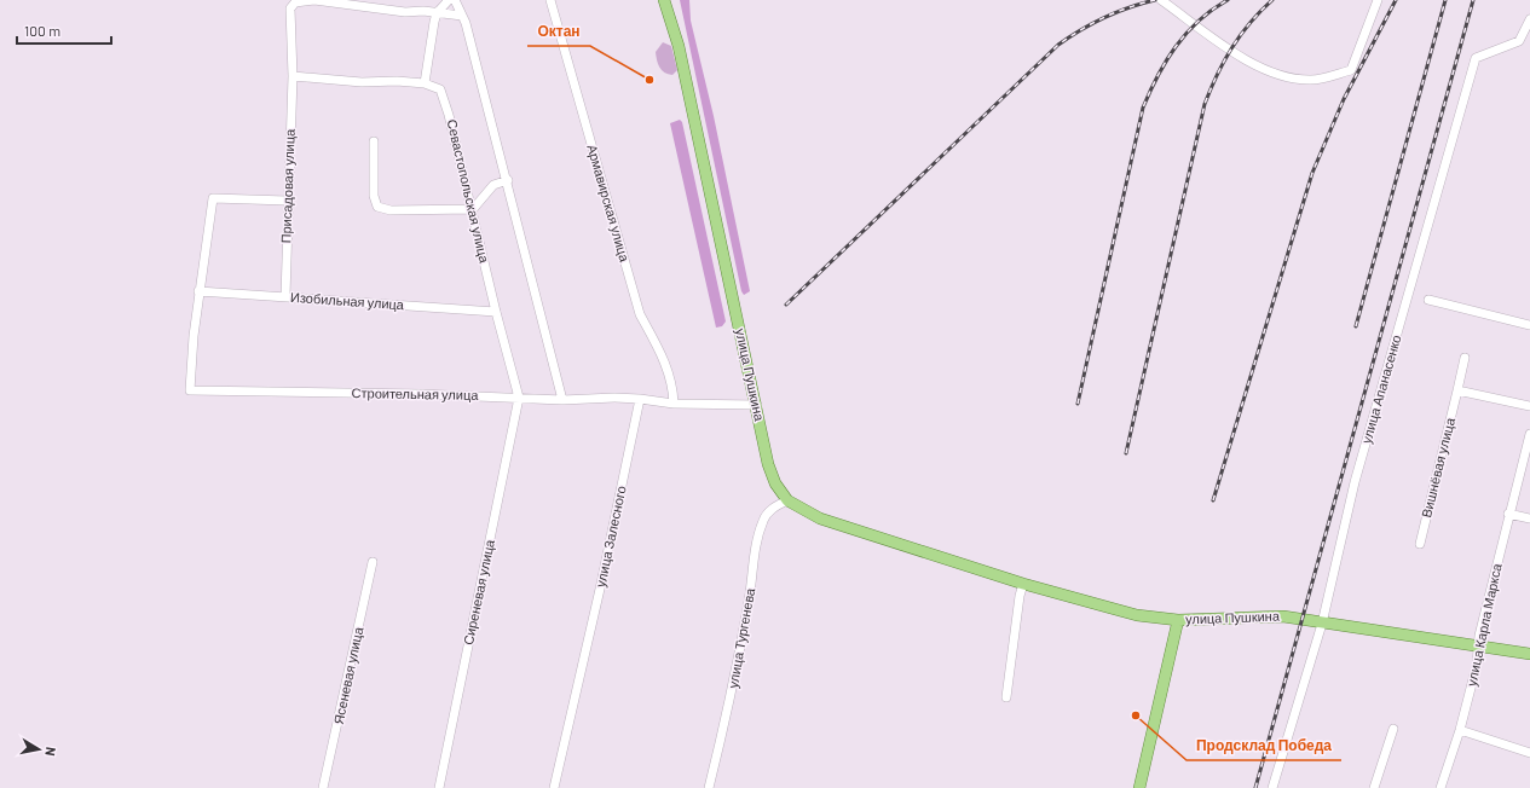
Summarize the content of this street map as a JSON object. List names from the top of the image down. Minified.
{"streets":{"main road":["улица Пушкина"],"street":["Присадовая улица","Севастопольская улица","Армавирская улица","Изобильная улица","улица Апанасенко","Строительная улица","Вишнёвая улица","улица Залесного","Сиреневая улица","улица Карла Маркса","улица Тургенева","Ясеневая улица"]},"crossings":[["Присадовая улица","Изобильная улица"],["Севастопольская улица","Изобильная улица"],["Севастопольская улица","Строительная улица"],["Севастопольская улица","Сиреневая улица"],["Изобильная улица","Строительная улица"],["улица Пушкина","улица Апанасенко"],["улица Пушкина","улица Карла Маркса"],["улица Пушкина","улица Тургенева"],["Строительная улица","улица Залесного"],["Строительная улица","Сиреневая улица"]],"places":["Октан","Продсклад Победа"],"scale_bar":"100 m","north":"right"}
